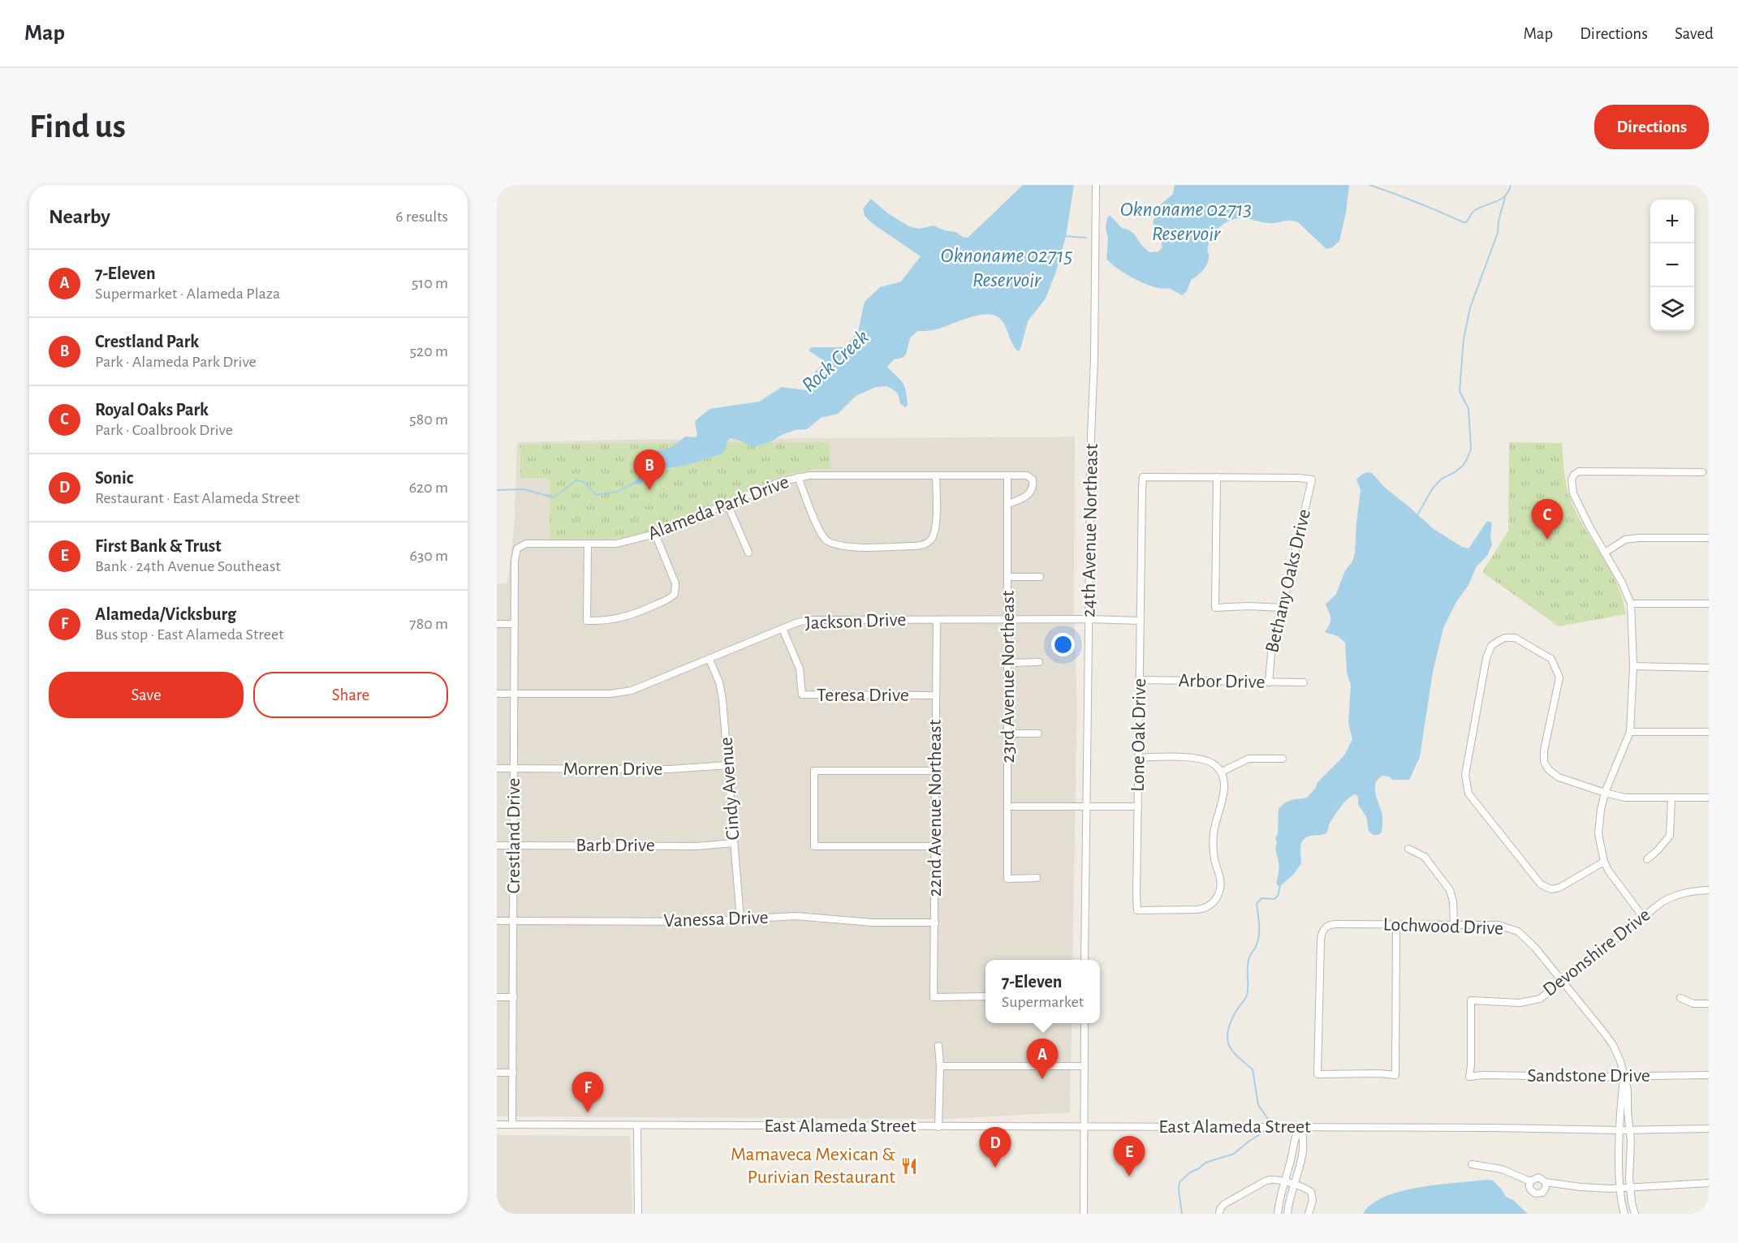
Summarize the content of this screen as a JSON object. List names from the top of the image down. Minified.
{"streets":{"street":["Alameda Park Drive","24th Avenue Northeast","Bethany Oaks Drive","Jackson Drive","23rd Avenue Northeast","Arbor Drive","Teresa Drive","Lone Oak Drive","Morren Drive","Cindy Avenue","22nd Avenue Northeast","Crestland Drive","Barb Drive","Vanessa Drive","Lochwood Drive","Devonshire Drive","Sandstone Drive","East Alameda Street"]},"crossings":[["Alameda Park Drive","23rd Avenue Northeast"],["Alameda Park Drive","Crestland Drive"],["24th Avenue Northeast","Jackson Drive"],["Bethany Oaks Drive","Arbor Drive"],["Bethany Oaks Drive","Lone Oak Drive"],["Jackson Drive","23rd Avenue Northeast"],["Jackson Drive","Teresa Drive"],["Jackson Drive","Lone Oak Drive"],["Jackson Drive","Cindy Avenue"],["Jackson Drive","22nd Avenue Northeast"],["Jackson Drive","Crestland Drive"],["Arbor Drive","Lone Oak Drive"],["Teresa Drive","22nd Avenue Northeast"],["Morren Drive","Cindy Avenue"],["Morren Drive","Crestland Drive"],["Cindy Avenue","Barb Drive"],["Cindy Avenue","Vanessa Drive"],["22nd Avenue Northeast","Vanessa Drive"],["Crestland Drive","Barb Drive"],["Crestland Drive","Vanessa Drive"],["Crestland Drive","East Alameda Street"],["Lochwood Drive","Devonshire Drive"],["Lochwood Drive","Sandstone Drive"],["Lochwood Drive","East Alameda Street"],["Devonshire Drive","Sandstone Drive"]],"water":["Oknoname 02713 Reservoir","Oknoname 02715 Reservoir","Rock Creek"],"places":{"restaurant":["Mamaveca Mexican & Purivian Restaurant"]},"page":{"header":"Map","nav":["Map","Directions","Saved"],"buttons":["Directions",["Save","Share"]],"title":"Find us","heading":["Nearby","6 results"],"map_buttons":["+","−"],"list":[{"mark":"A","name":"7-Eleven","note":"Supermarket · Alameda Plaza","value":"510 m"},{"mark":"B","name":"Crestland Park","note":"Park · Alameda Park Drive","value":"520 m"},{"mark":"C","name":"Royal Oaks Park","note":"Park · Coalbrook Drive","value":"580 m"},{"mark":"D","name":"Sonic","note":"Restaurant · East Alameda Street","value":"620 m"},{"mark":"E","name":"First Bank & Trust","note":"Bank · 24th Avenue Southeast","value":"630 m"},{"mark":"F","name":"Alameda/Vicksburg","note":"Bus stop · East Alameda Street","value":"780 m"}],"pins":["B","C","A","F","D","E"],"popup":["7-Eleven","Supermarket"]}}
